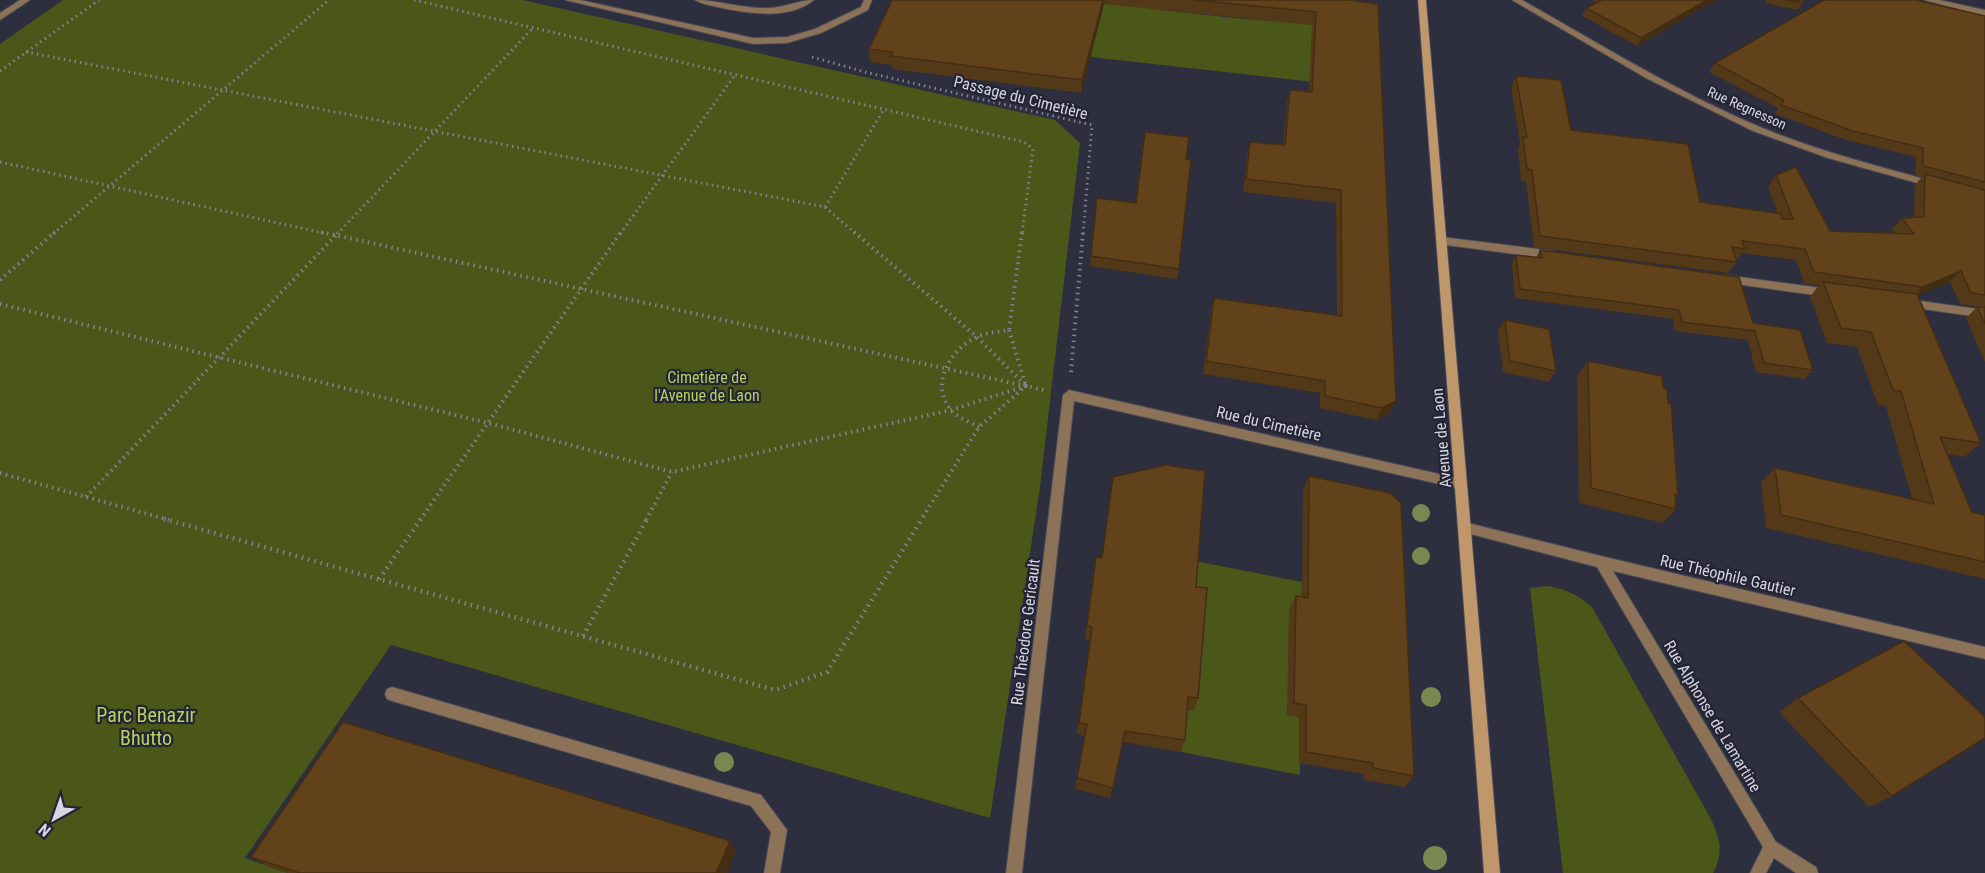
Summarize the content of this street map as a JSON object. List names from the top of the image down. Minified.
{"streets":{"main road":["Avenue de Laon"],"street":["Rue Regnesson","Rue du Cimetière","Rue Théophile Gautier","Rue Théodore Gericault","Rue Alphonse de Lamartine"],"path":["Passage du Cimetière"]},"crossings":[["Passage du Cimetière","Rue du Cimetière"],["Passage du Cimetière","Rue Théodore Gericault"],["Rue du Cimetière","Avenue de Laon"],["Rue du Cimetière","Rue Théodore Gericault"],["Avenue de Laon","Rue Théophile Gautier"],["Rue Théophile Gautier","Rue Alphonse de Lamartine"]],"parks":["Cimetière de l'Avenue de Laon","Parc Benazir Bhutto"],"north":"bottom left"}
